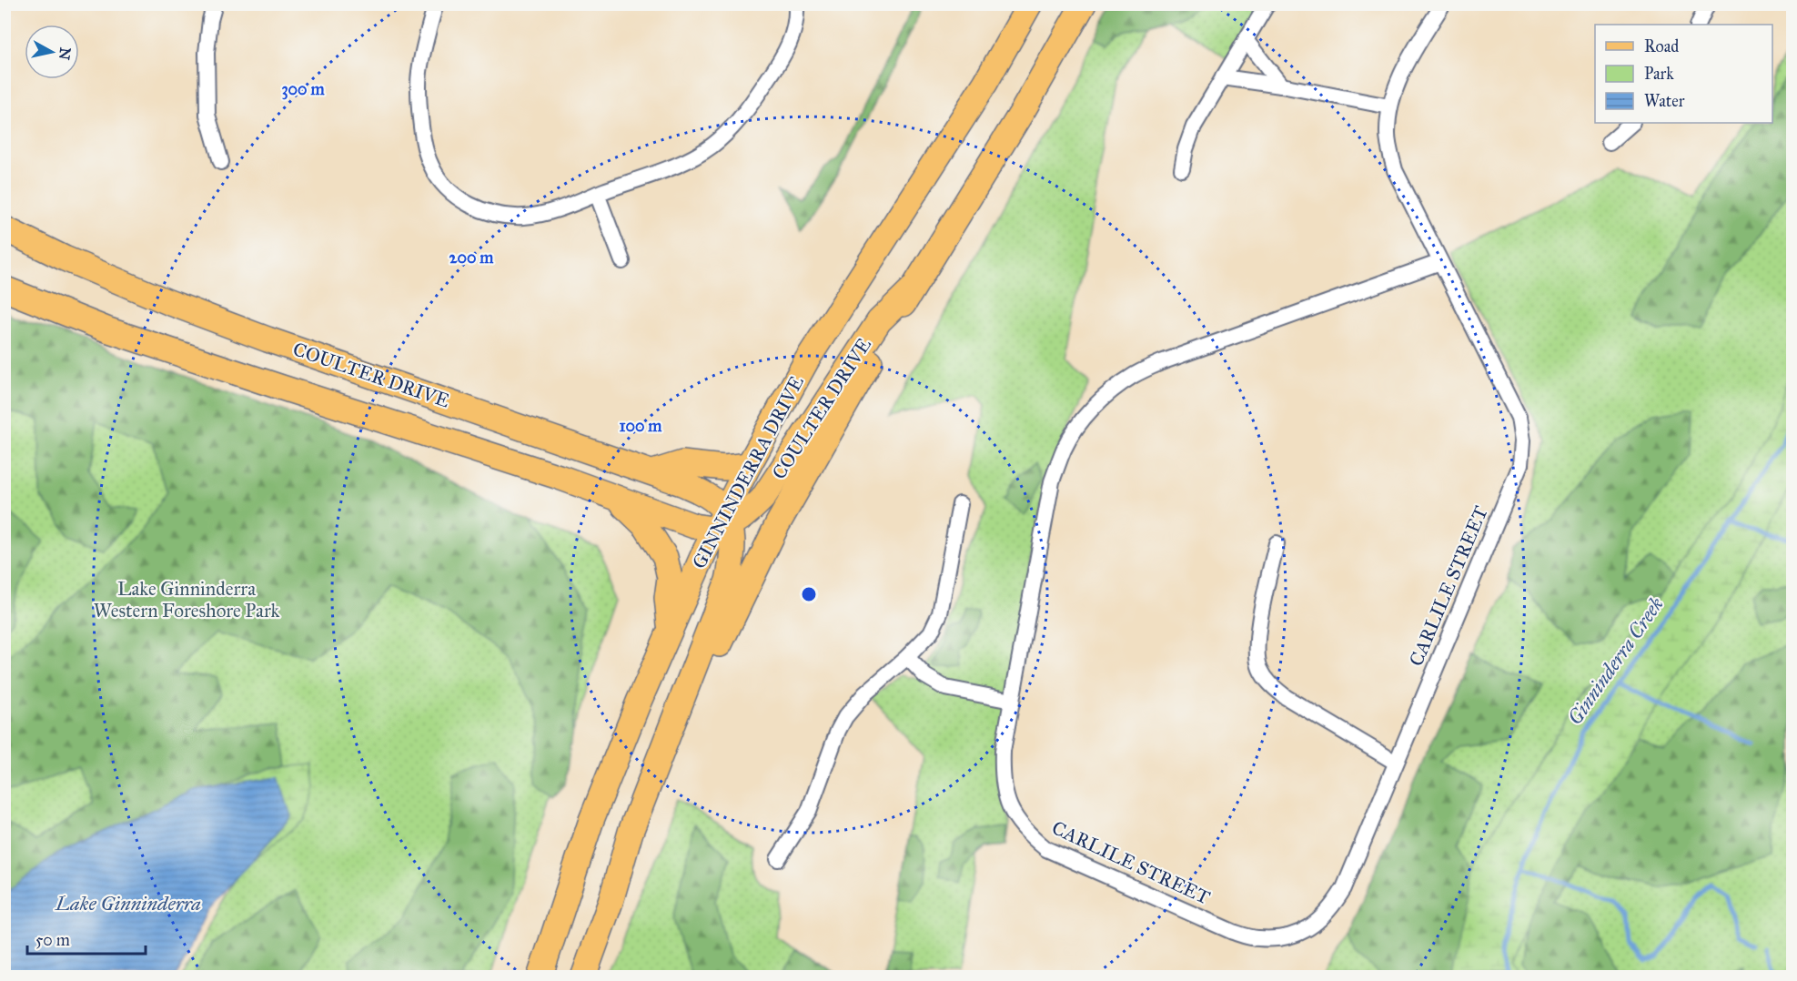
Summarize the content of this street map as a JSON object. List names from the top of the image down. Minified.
{"streets":{"main road":["COULTER DRIVE","GINNINDERRA DRIVE"],"street":["CARLILE STREET"]},"crossings":[["COULTER DRIVE","GINNINDERRA DRIVE"]],"water":["Ginninderra Creek","Lake Ginninderra"],"parks":["Lake Ginninderra Western Foreshore Park"],"legend":["Road","Park","Water"],"scale_bar":"50 m","north":"right","rings":["300 m","200 m","100 m"]}
